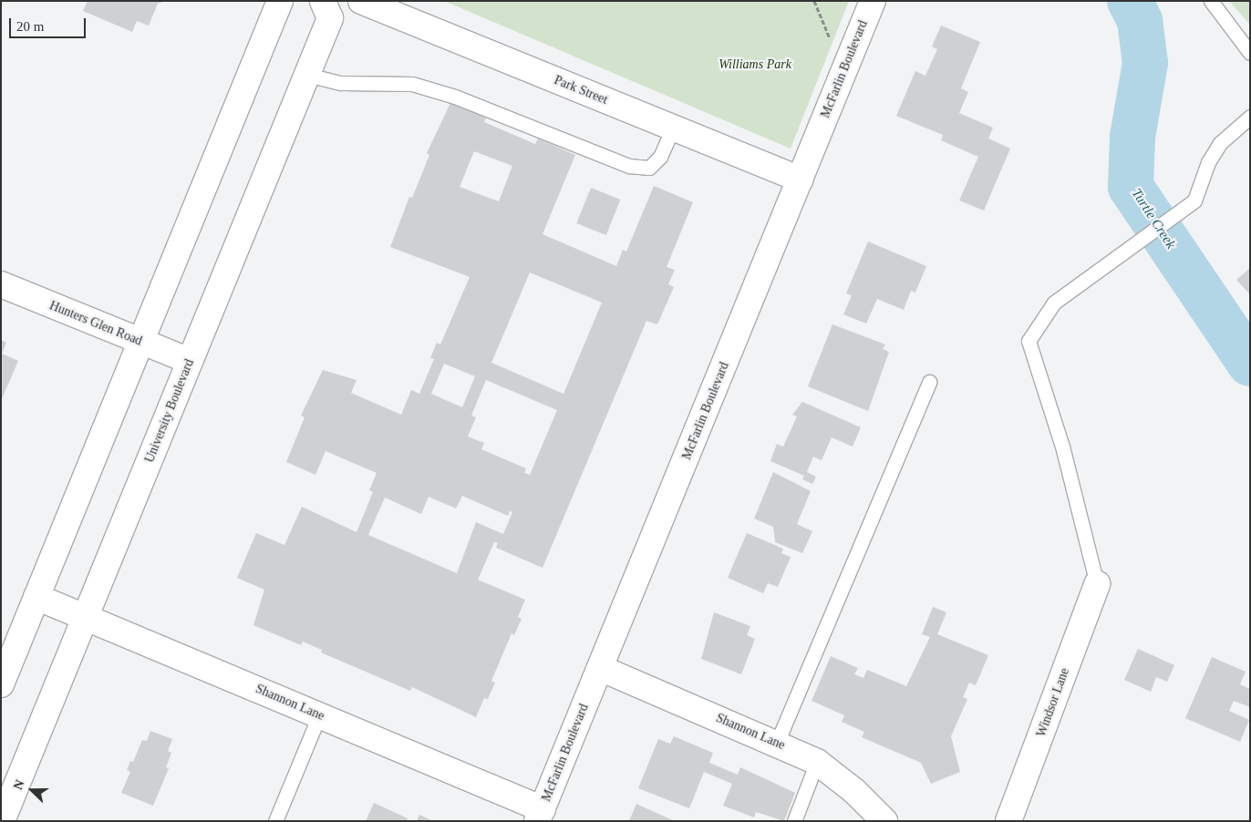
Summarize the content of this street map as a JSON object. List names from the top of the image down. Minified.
{"streets":{"street":["McFarlin Boulevard","Park Street","Hunters Glen Road","University Boulevard","Shannon Lane","Windsor Lane"]},"crossings":[["McFarlin Boulevard","Park Street"],["McFarlin Boulevard","Shannon Lane"],["Hunters Glen Road","University Boulevard"],["University Boulevard","Shannon Lane"]],"water":["Turtle Creek"],"parks":["Williams Park"],"scale_bar":"20 m","north":"left"}
